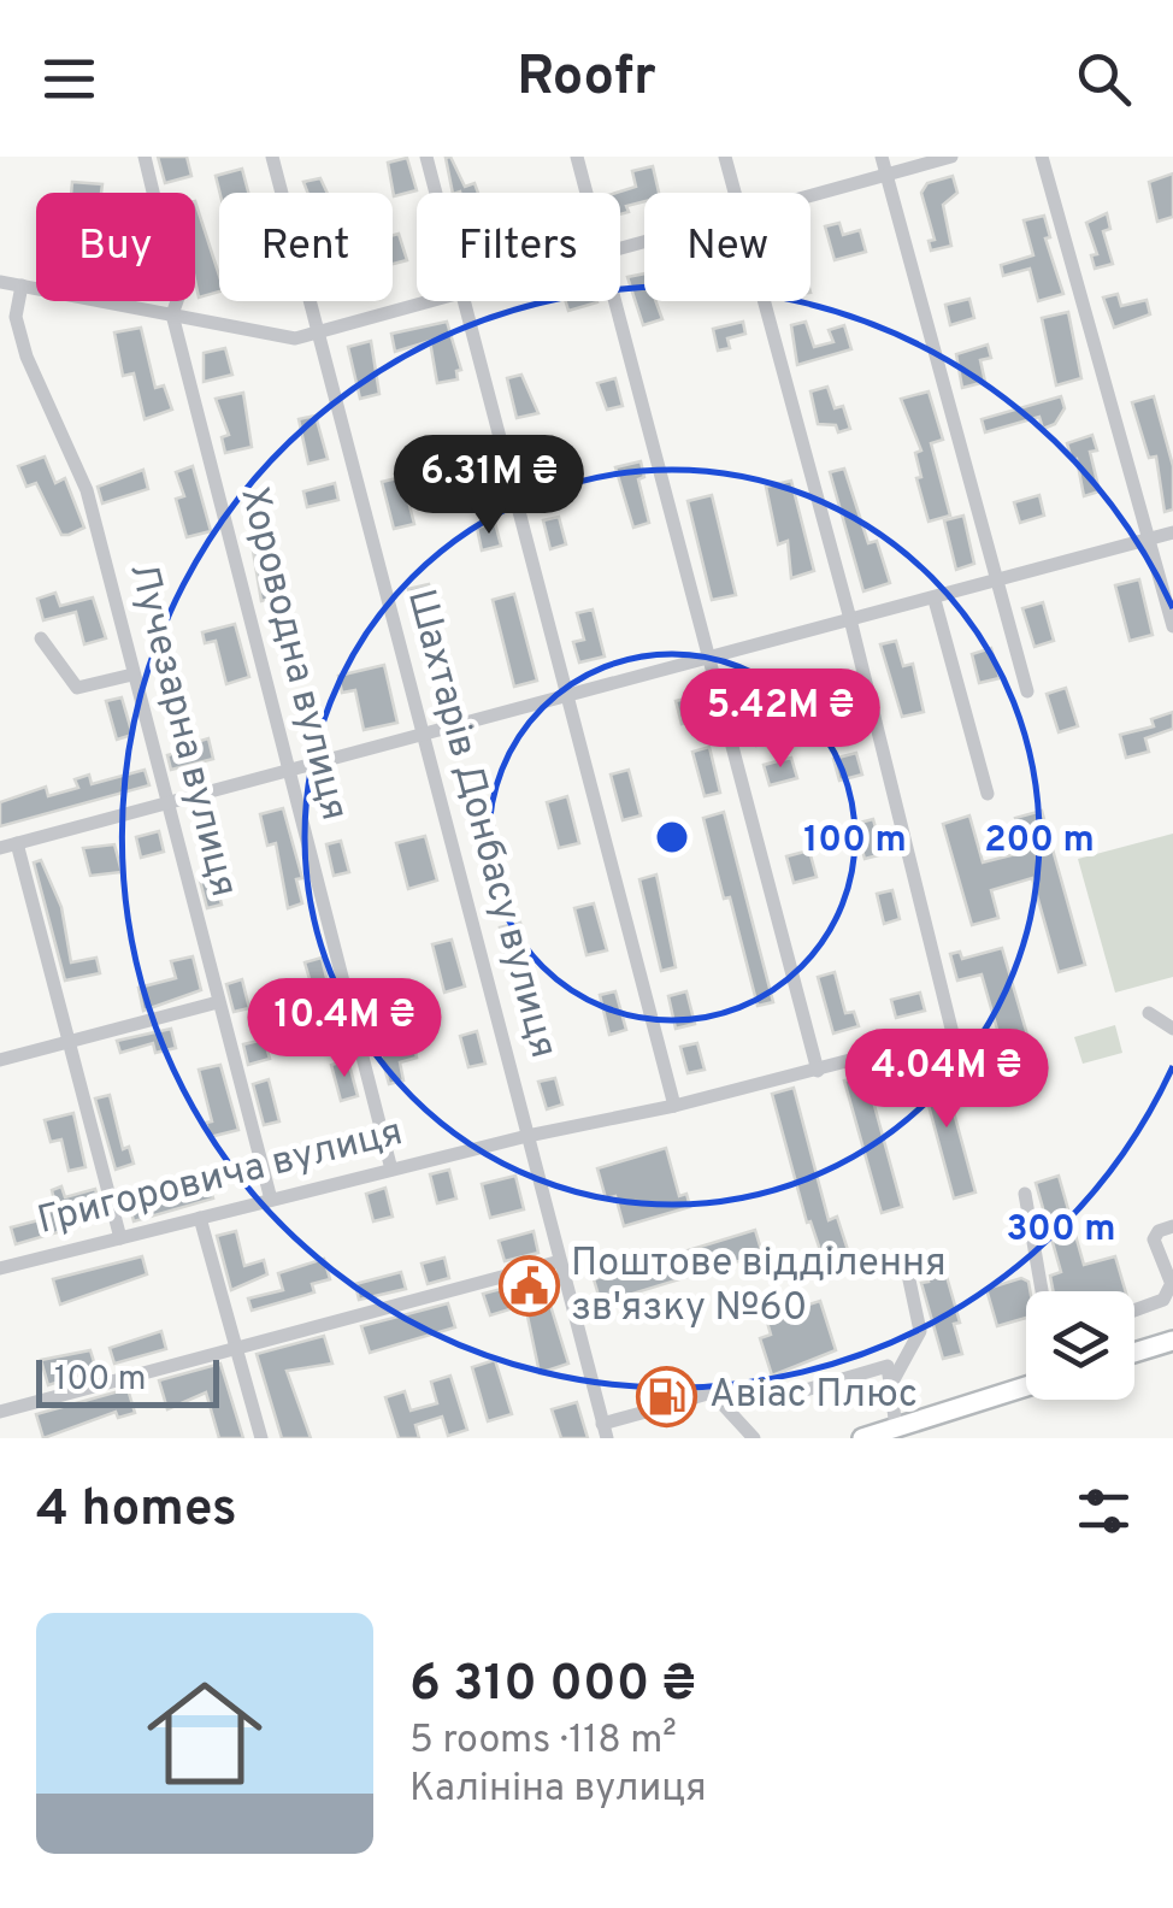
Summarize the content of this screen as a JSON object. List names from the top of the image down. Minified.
{"streets":{"street":["Хороводна вулиця","Лучезарна вулиця","Шахтарів Донбасу вулиця","Григоровича вулиця"]},"crossings":[["Хороводна вулиця","Григоровича вулиця"],["Лучезарна вулиця","Григоровича вулиця"],["Шахтарів Донбасу вулиця","Григоровича вулиця"]],"places":{"public building":["Поштове відділення зв'язку №60"],"fuel station":["Авіас Плюс"]},"scale_bar":"100 m","page":{"header":"Roofr","chip":["Buy","Rent","Filters","New"],"price":["6.31M ₴","5.42M ₴","10.4M ₴","4.04M ₴"],"scale":"100 m","heading":"4 homes","list":[{"name":"6 310 000 ₴","note":"5 rooms · 118 m² · Калініна вулиця"}]},"rings":["100 m","200 m","300 m"]}
